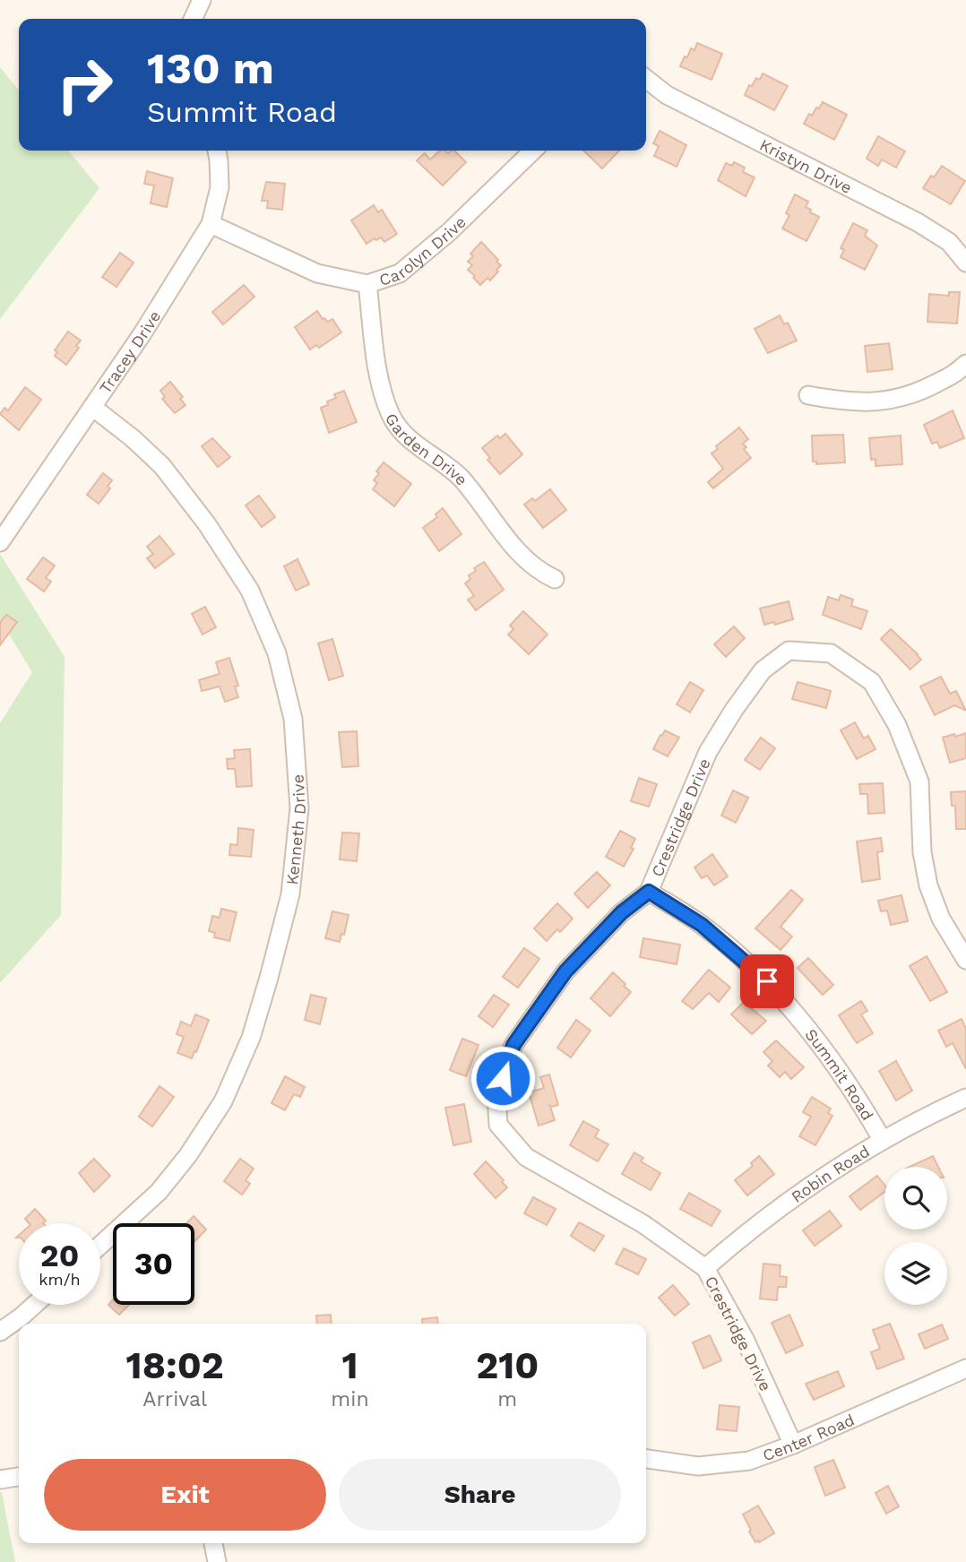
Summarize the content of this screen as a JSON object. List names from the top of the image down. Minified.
{"streets":{"street":["Kristyn Drive","Carolyn Drive","Tracey Drive","Garden Drive","Crestridge Drive","Kenneth Drive","Summit Road","Robin Road","Center Road"]},"crossings":[["Carolyn Drive","Tracey Drive"],["Carolyn Drive","Garden Drive"],["Tracey Drive","Kenneth Drive"],["Crestridge Drive","Summit Road"],["Crestridge Drive","Robin Road"],["Crestridge Drive","Center Road"],["Summit Road","Robin Road"]],"page":{"turn":["130 m","Summit Road"],"speed":"20 km/h","limit":"30","eta":["18:02","Arrival","1","min","210","m"],"buttons":["Exit","Share"]}}
